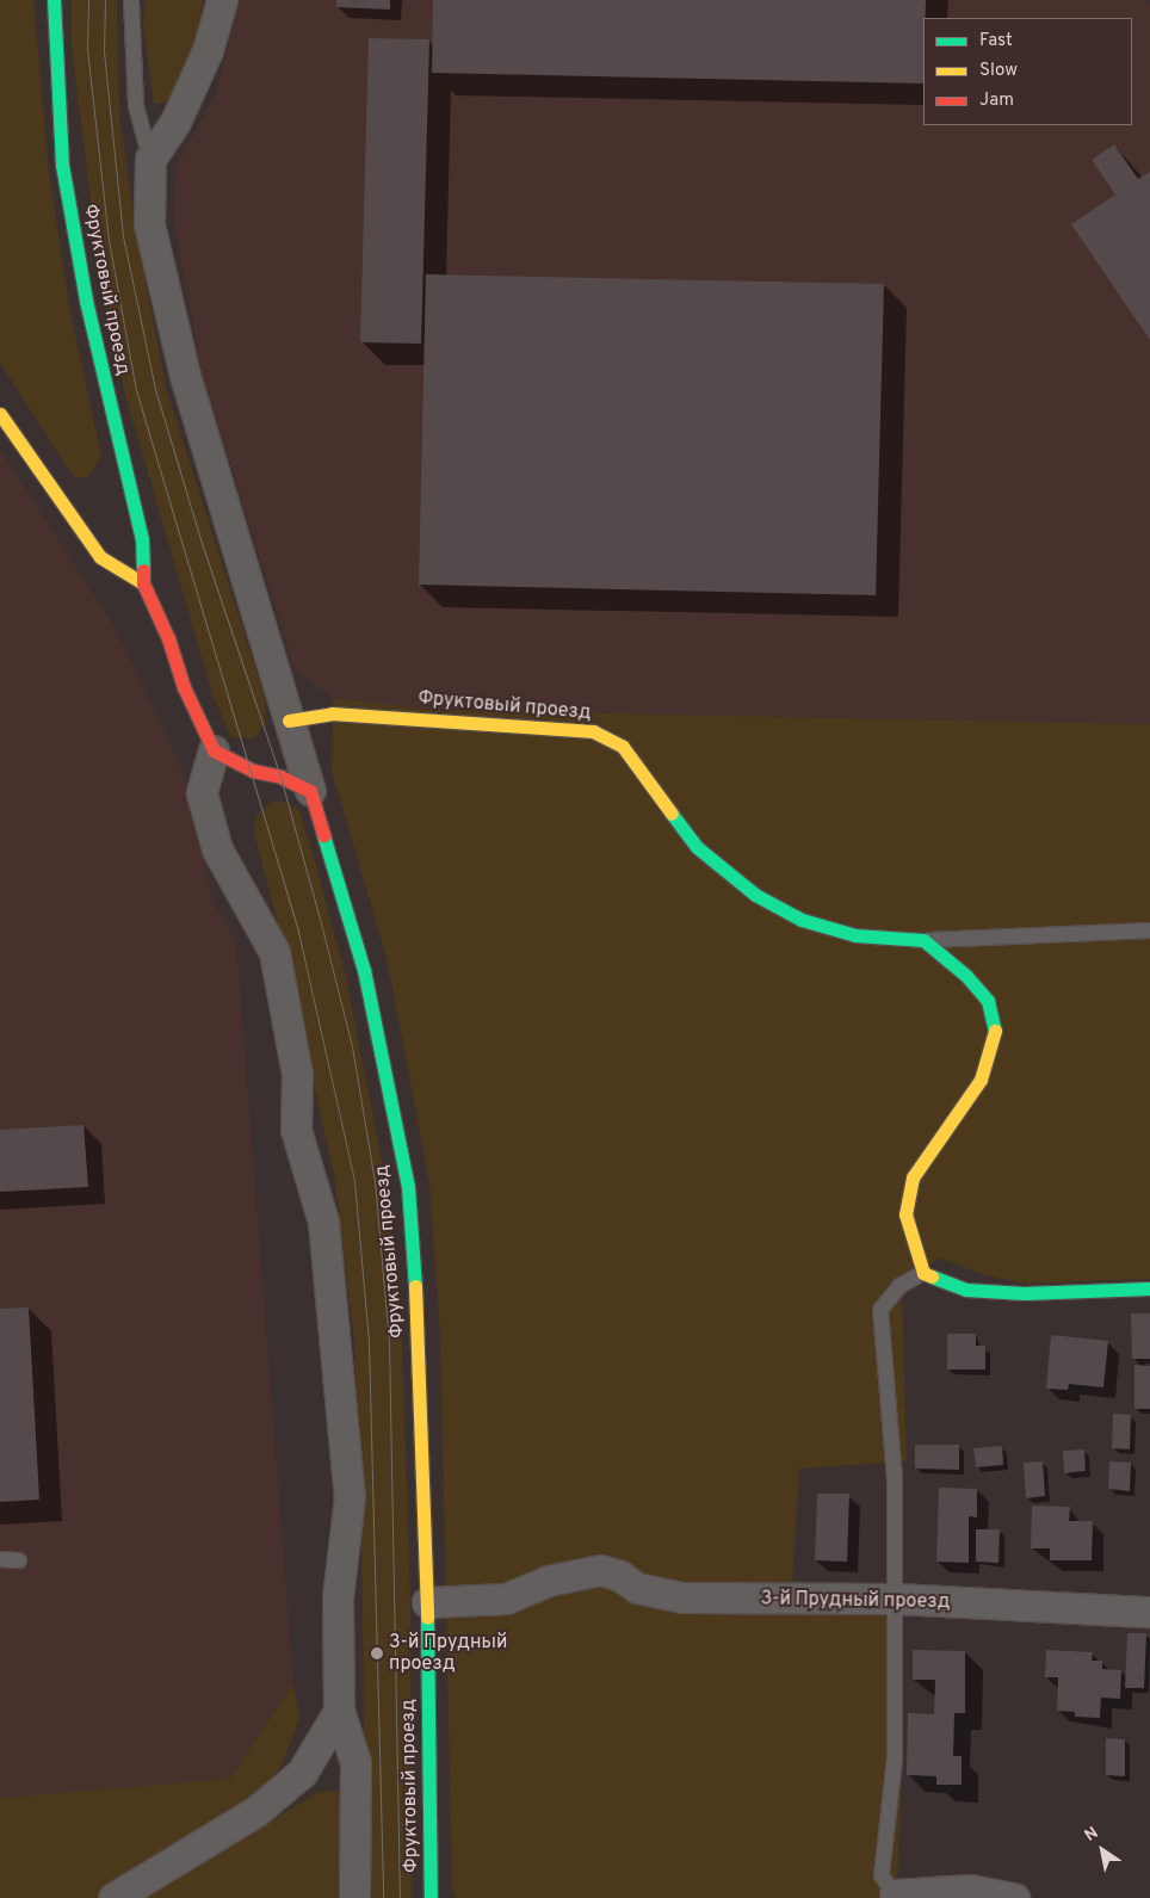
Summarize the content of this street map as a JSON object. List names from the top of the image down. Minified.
{"streets":{"street":["Фруктовый проезд","3-й Прудный проезд"]},"crossings":[["Фруктовый проезд","3-й Прудный проезд"]],"places":["3-й Прудный проезд"],"legend":["Fast","Slow","Jam"],"north":"top left"}
